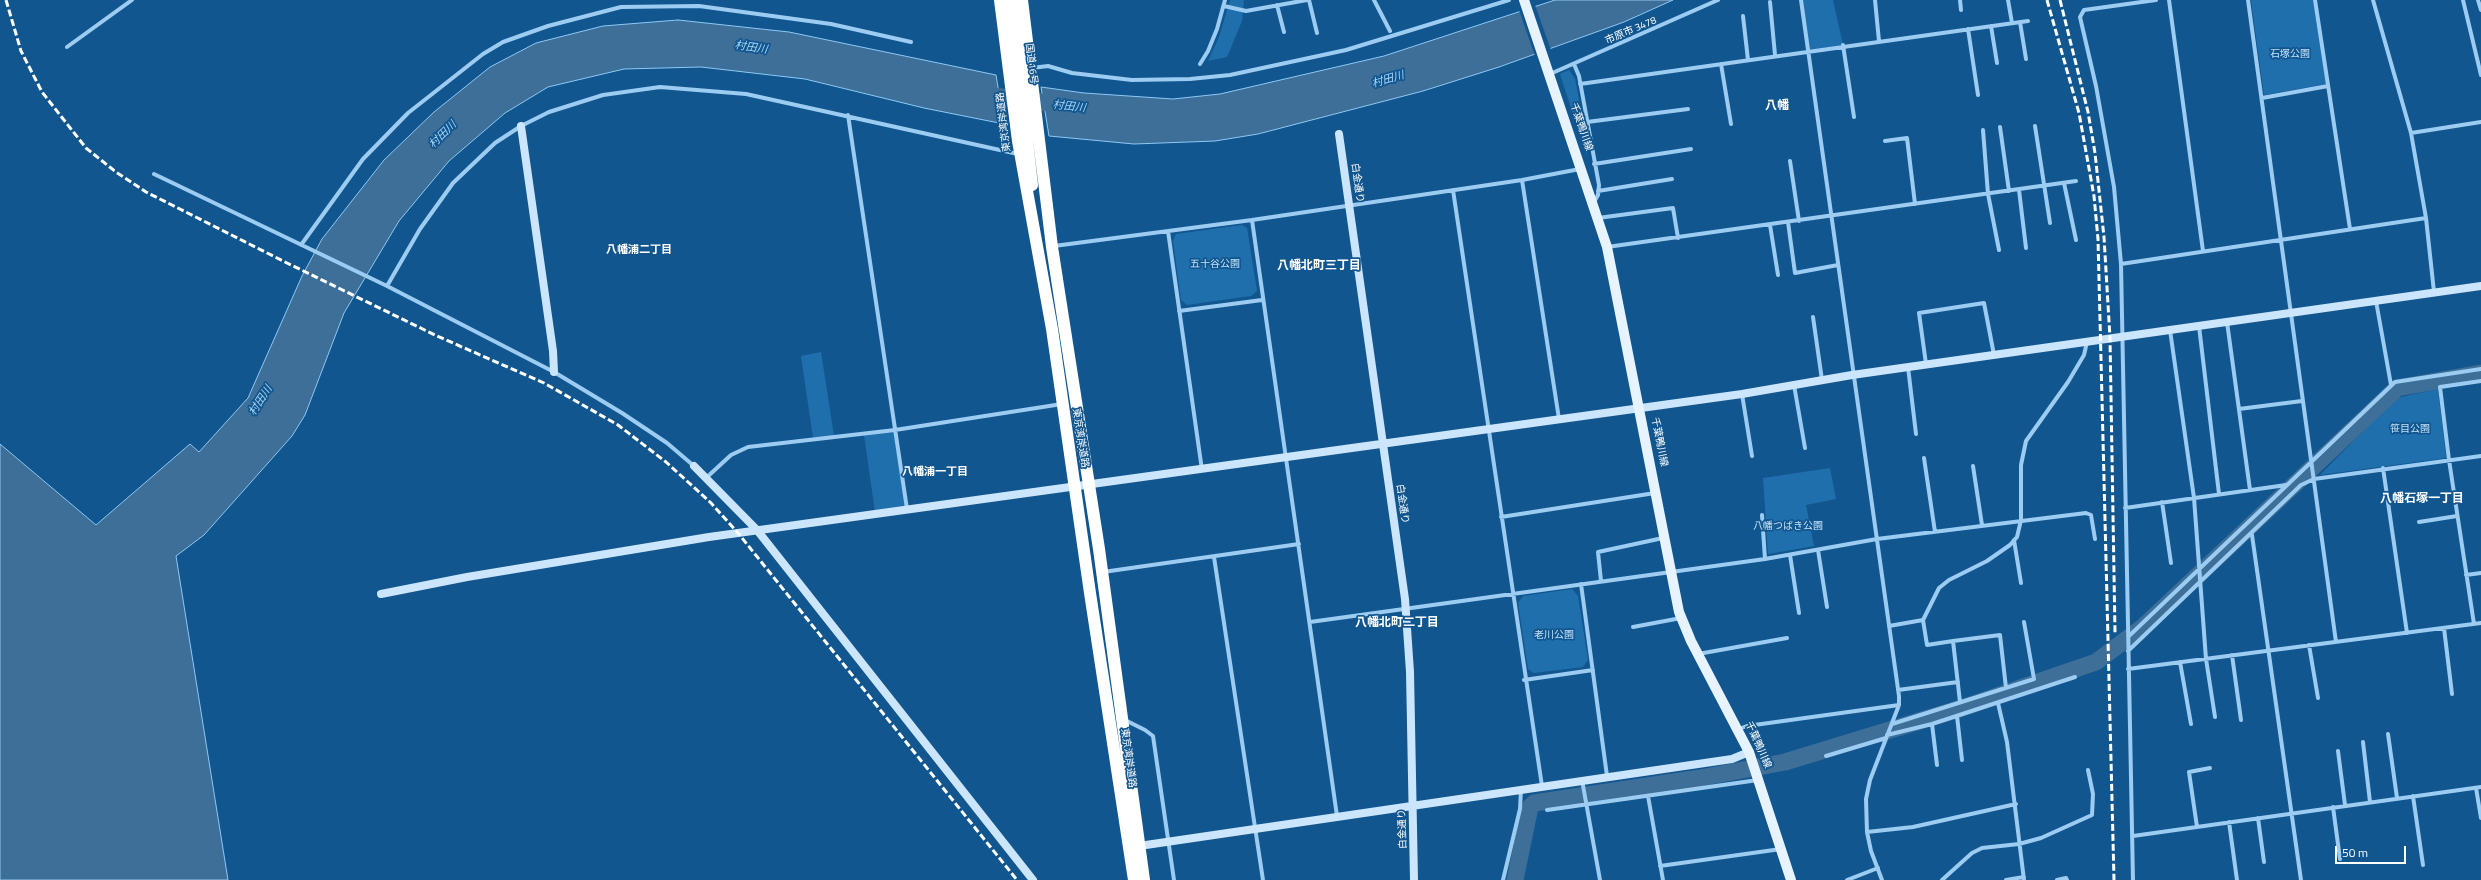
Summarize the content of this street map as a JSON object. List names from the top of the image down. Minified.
{"streets":{"highway":["国道16号","東京湾岸道路"],"main road":["千葉鴨川線"],"street":["市原市 3478","白金通り"]},"crossings":[["市原市 3478","千葉鴨川線"],["国道16号","東京湾岸道路"]],"districts":["八幡","八幡浦二丁目","八幡北町三丁目","八幡浦一丁目","八幡石塚一丁目","八幡北町二丁目"],"water":["村田川"],"parks":["石塚公園","五十谷公園","笹目公園","八幡つばき公園","老川公園"],"scale_bar":"50 m"}
